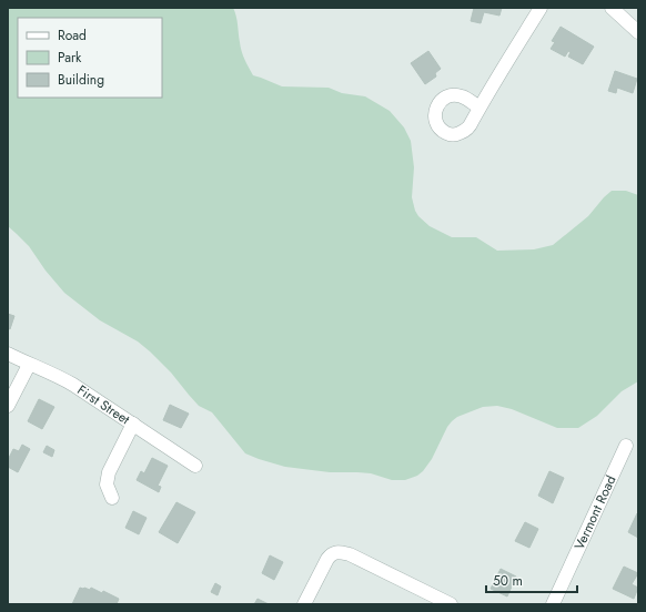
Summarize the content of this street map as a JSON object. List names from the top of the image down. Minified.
{"streets":{"street":["First Street","Vermont Road"]},"legend":["Road","Park","Building"],"scale_bar":"50 m"}
